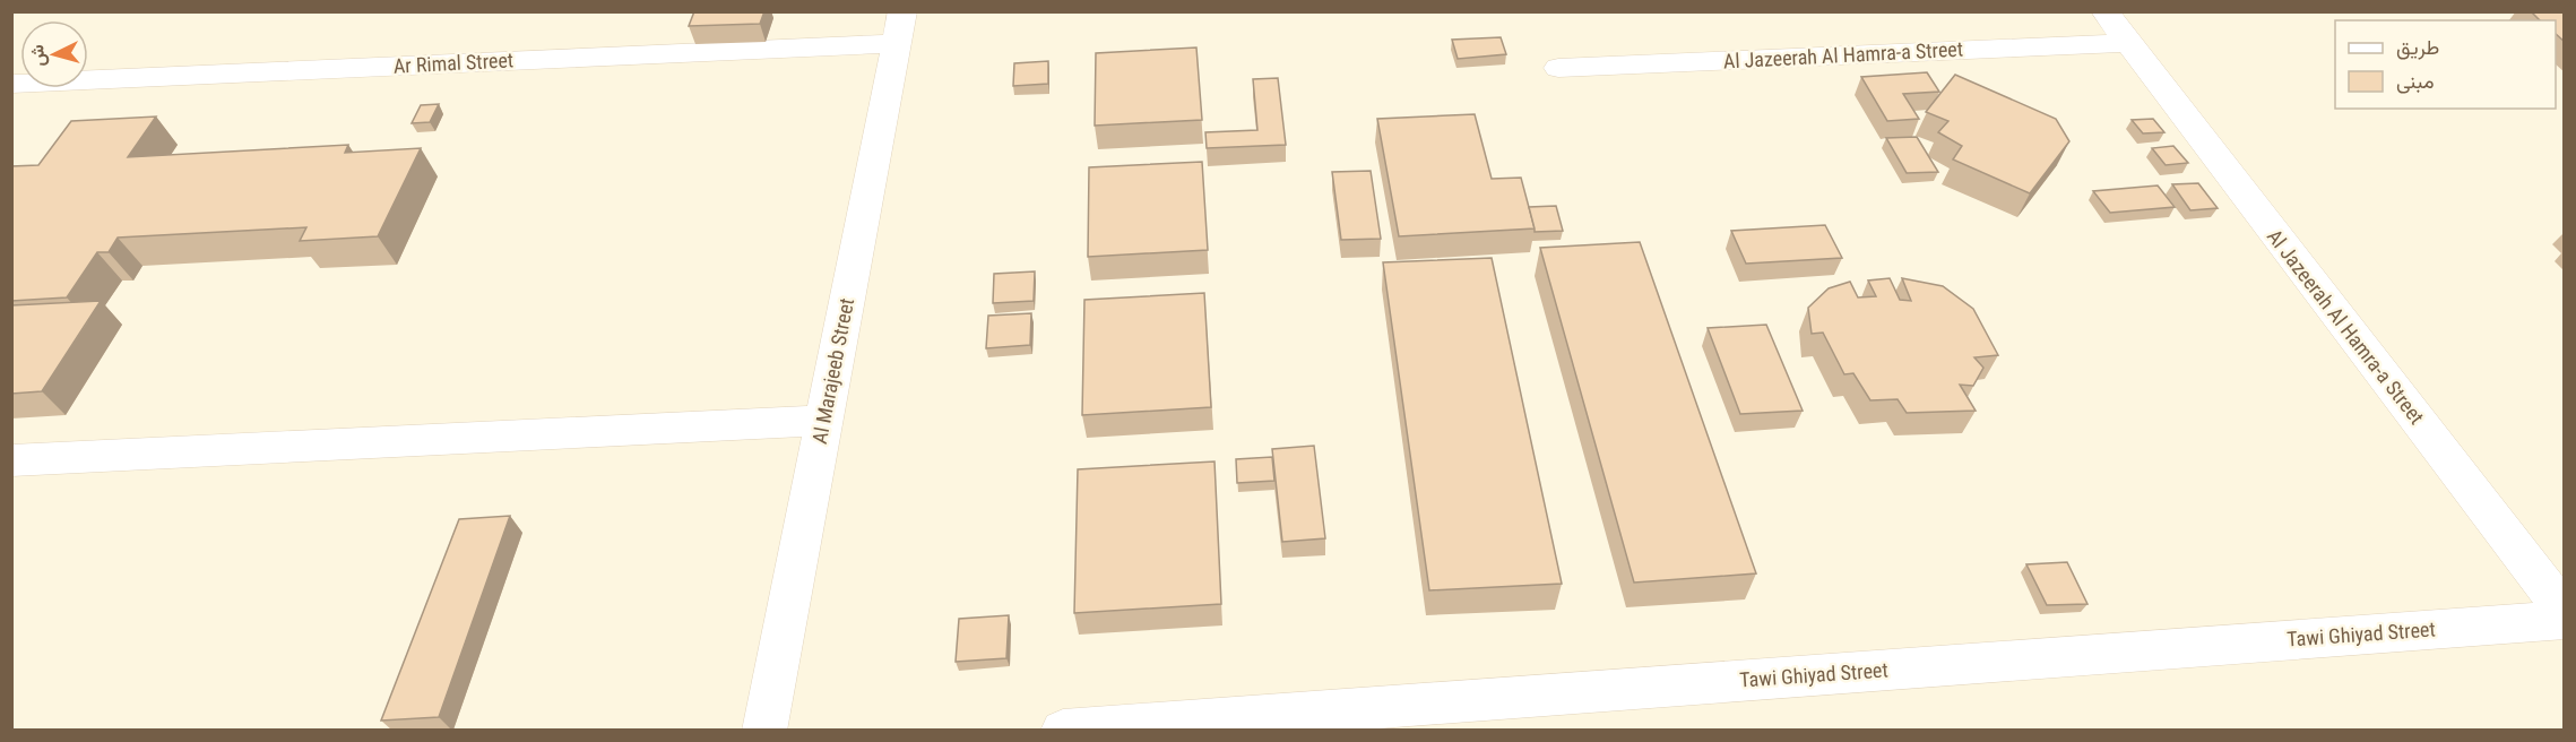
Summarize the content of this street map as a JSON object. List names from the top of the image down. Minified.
{"streets":{"street":["Al Jazeerah Al Hamra-a Street","Ar Rimal Street","Al Marajeeb Street","Tawi Ghiyad Street"]},"crossings":[["Ar Rimal Street","Al Marajeeb Street"]],"legend":["طريق","مبنى"],"north":"left"}
